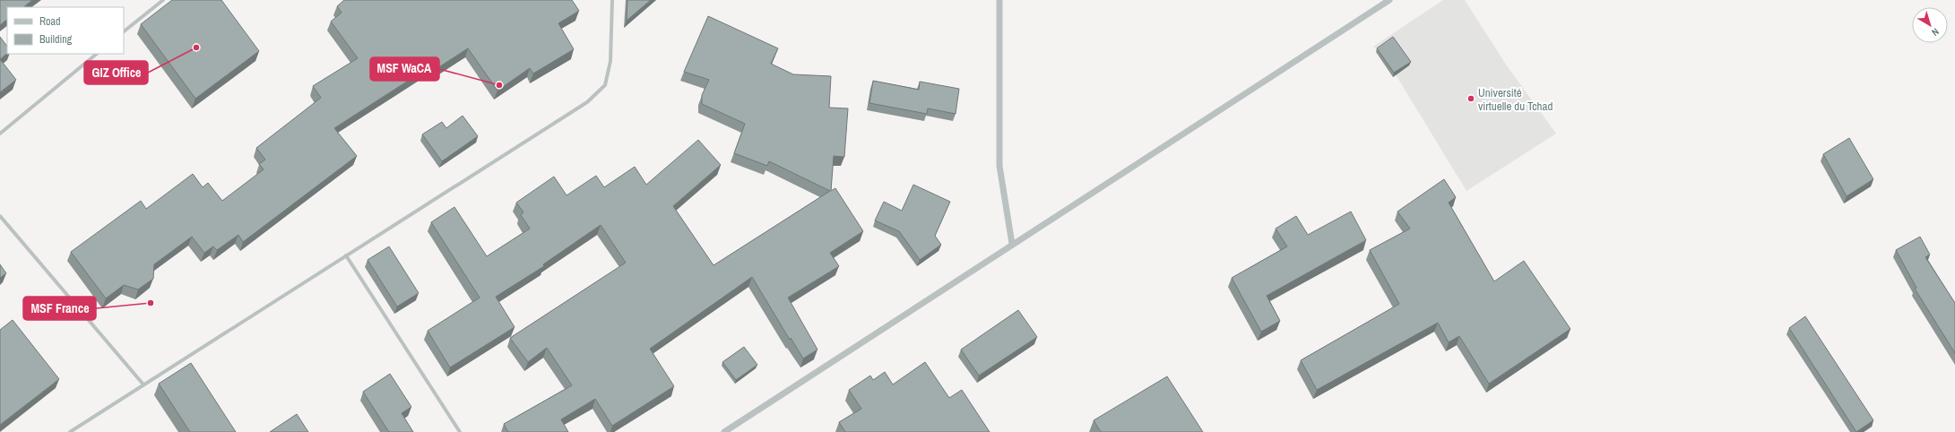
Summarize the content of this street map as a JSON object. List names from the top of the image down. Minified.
{"places":["GIZ Office","MSF WaCA","Université virtuelle du Tchad","MSF France"],"legend":["Road","Building"],"north":"bottom right"}
